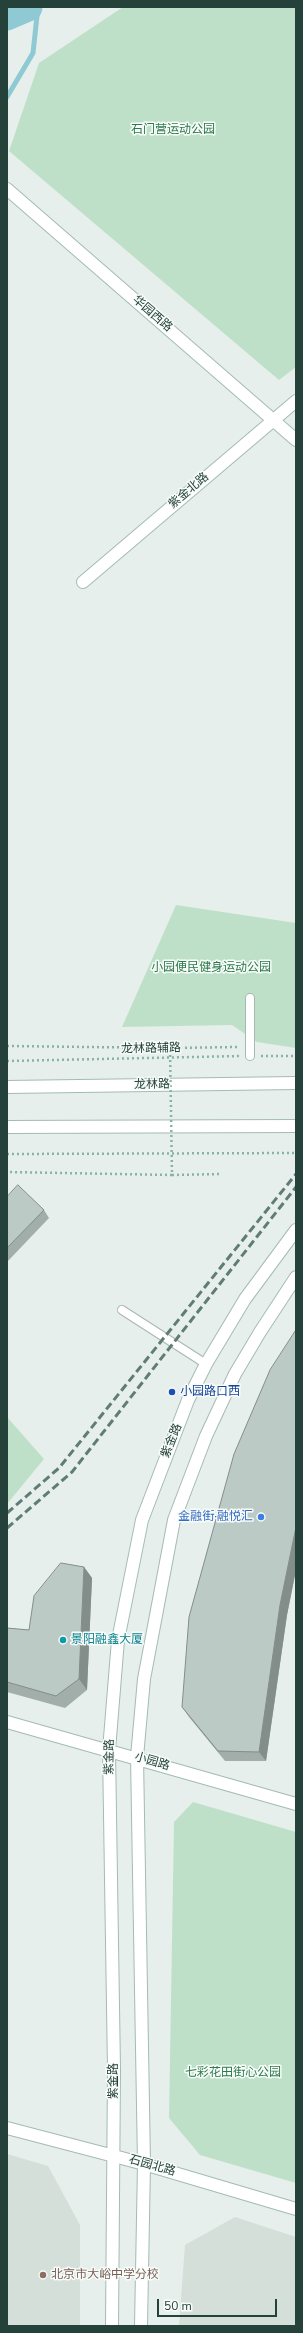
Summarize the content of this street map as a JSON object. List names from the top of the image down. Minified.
{"streets":{"main road":["华园西路","紫金北路","龙林路","紫金路","小园路","石园北路"],"path":["龙林路辅路"]},"crossings":[["华园西路","紫金北路"],["紫金路","小园路"],["紫金路","石园北路"]],"parks":["石门营运动公园","小园便民健身运动公园","七彩花田街心公园"],"places":["小园路口西","金融街·融悦汇","景阳融鑫大厦","北京市大峪中学分校"],"scale_bar":"50 m"}
